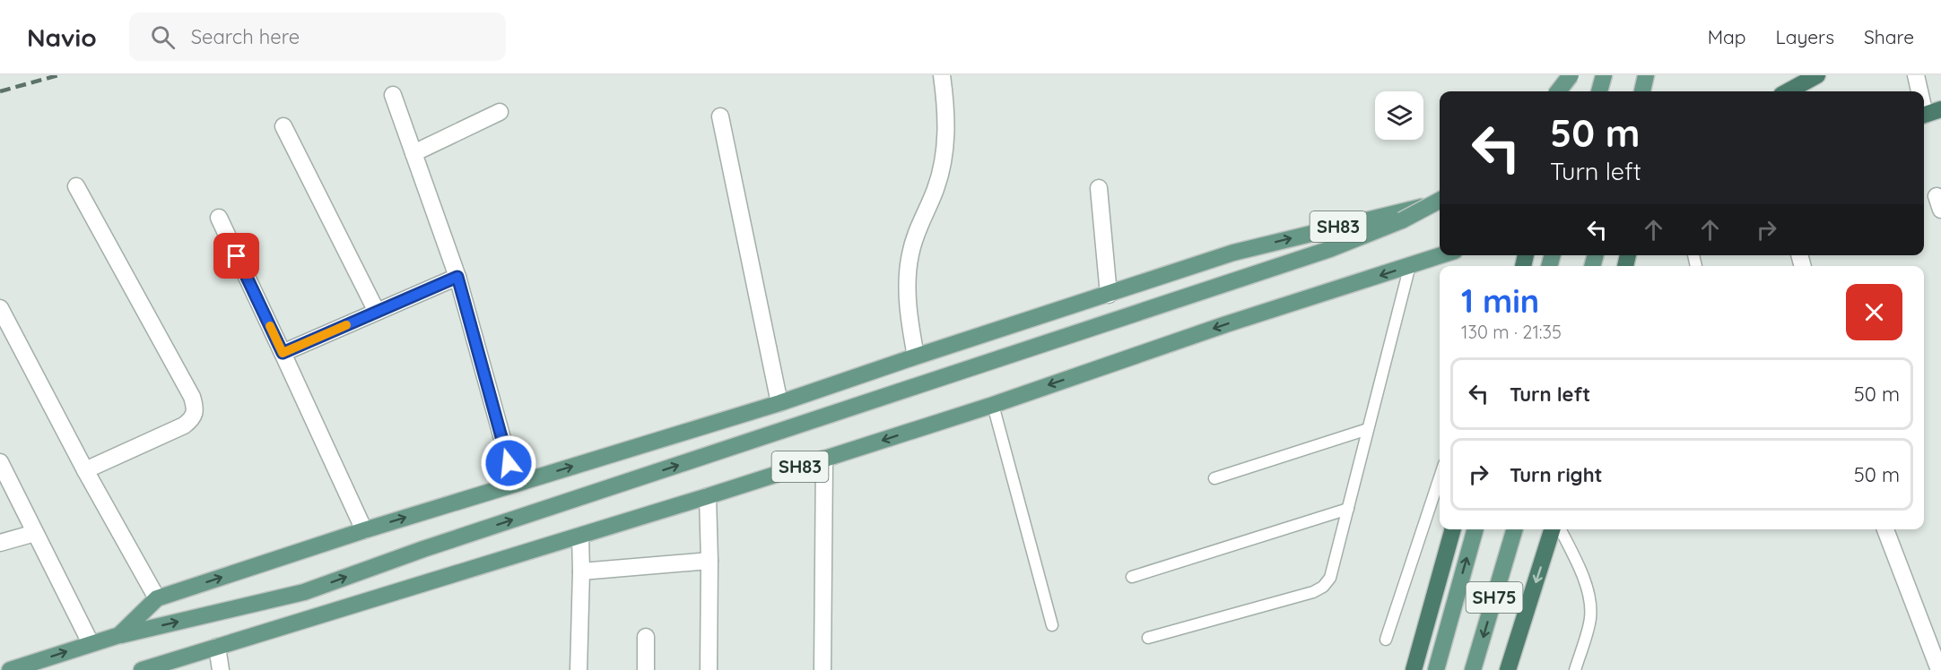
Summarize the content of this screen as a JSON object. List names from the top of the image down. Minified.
{"streets":{"main road":["SH83","SH75"]},"page":{"header":"Navio","search":"Search here","nav":["Map","Layers","Share"],"turn":["50 m","Turn left"],"heading":["1 min","130 m · 21:35"],"list":[{"name":"Turn left","value":"50 m"},{"name":"Turn right","value":"50 m"}]}}
